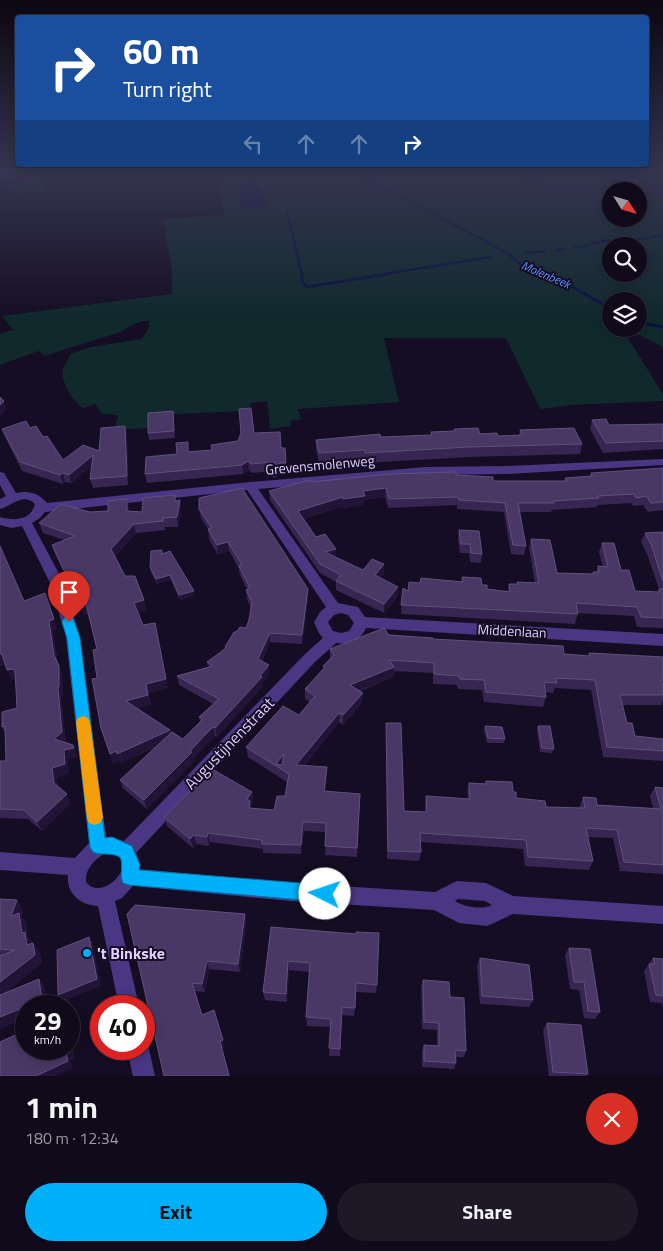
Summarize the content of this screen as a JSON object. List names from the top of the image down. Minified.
{"streets":{"street":["Grevensmolenweg","Middenlaan","Augustijnenstraat"]},"crossings":[["Middenlaan","Augustijnenstraat"]],"water":["Molenbeek"],"places":["'t Binkske"],"north":"bottom right","page":{"turn":["60 m","Turn right"],"speed":"29 km/h","limit":"40","heading":["1 min","180 m · 12:34"],"buttons":["Exit","Share"]}}
